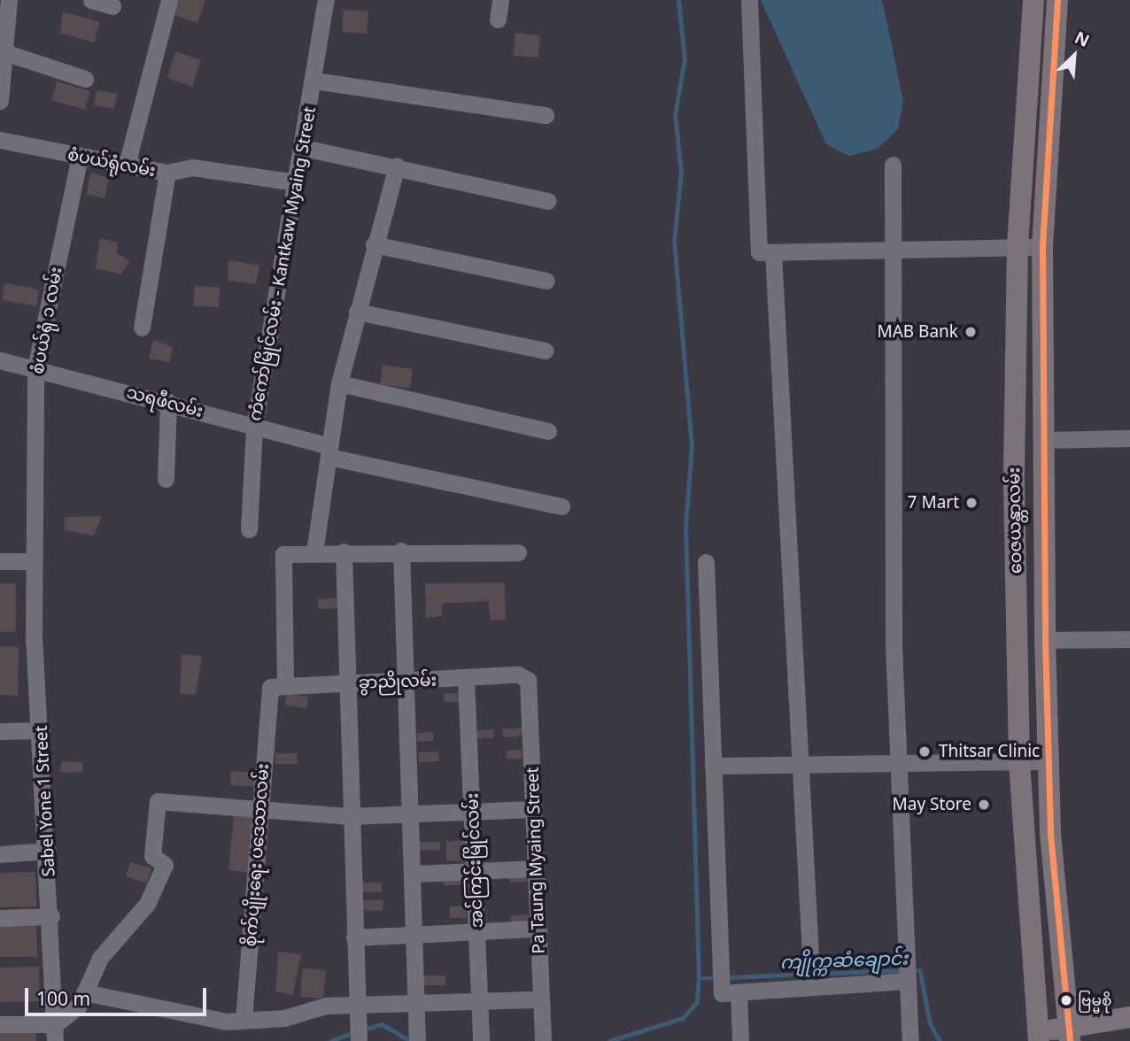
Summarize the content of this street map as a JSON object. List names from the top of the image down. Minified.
{"streets":{"main road":["ဝေဇယန္တာလမ်း"],"street":["စံပယ်ရုံလမ်း","ကံကော်မြိုင်လမ်း - Kantkaw Myaing Street","စံပယ်ရုံ ၁ လမ်း","သရဖီလမ်း","ခွာညိုလမ်း","Sabel Yone 1 Street","စိုက်ပျိုးရေး ပဒေသာလမ်း","အင်ကြင်းမြိုင်လမ်း","Pa Taung Myaing Street"]},"crossings":[["စံပယ်ရုံလမ်း","ကံကော်မြိုင်လမ်း - Kantkaw Myaing Street"],["စံပယ်ရုံလမ်း","စံပယ်ရုံ ၁ လမ်း"],["ကံကော်မြိုင်လမ်း - Kantkaw Myaing Street","သရဖီလမ်း"],["စံပယ်ရုံ ၁ လမ်း","သရဖီလမ်း"],["စံပယ်ရုံ ၁ လမ်း","Sabel Yone 1 Street"],["ခွာညိုလမ်း","စိုက်ပျိုးရေး ပဒေသာလမ်း"],["ခွာညိုလမ်း","အင်ကြင်းမြိုင်လမ်း"],["ခွာညိုလမ်း","Pa Taung Myaing Street"]],"water":["ကျိုက္ကဆံချောင်း"],"places":["MAB Bank","7 Mart","Thitsar Clinic","May Store","ဗြမ္မစို"],"scale_bar":"100 m","north":"top right"}
